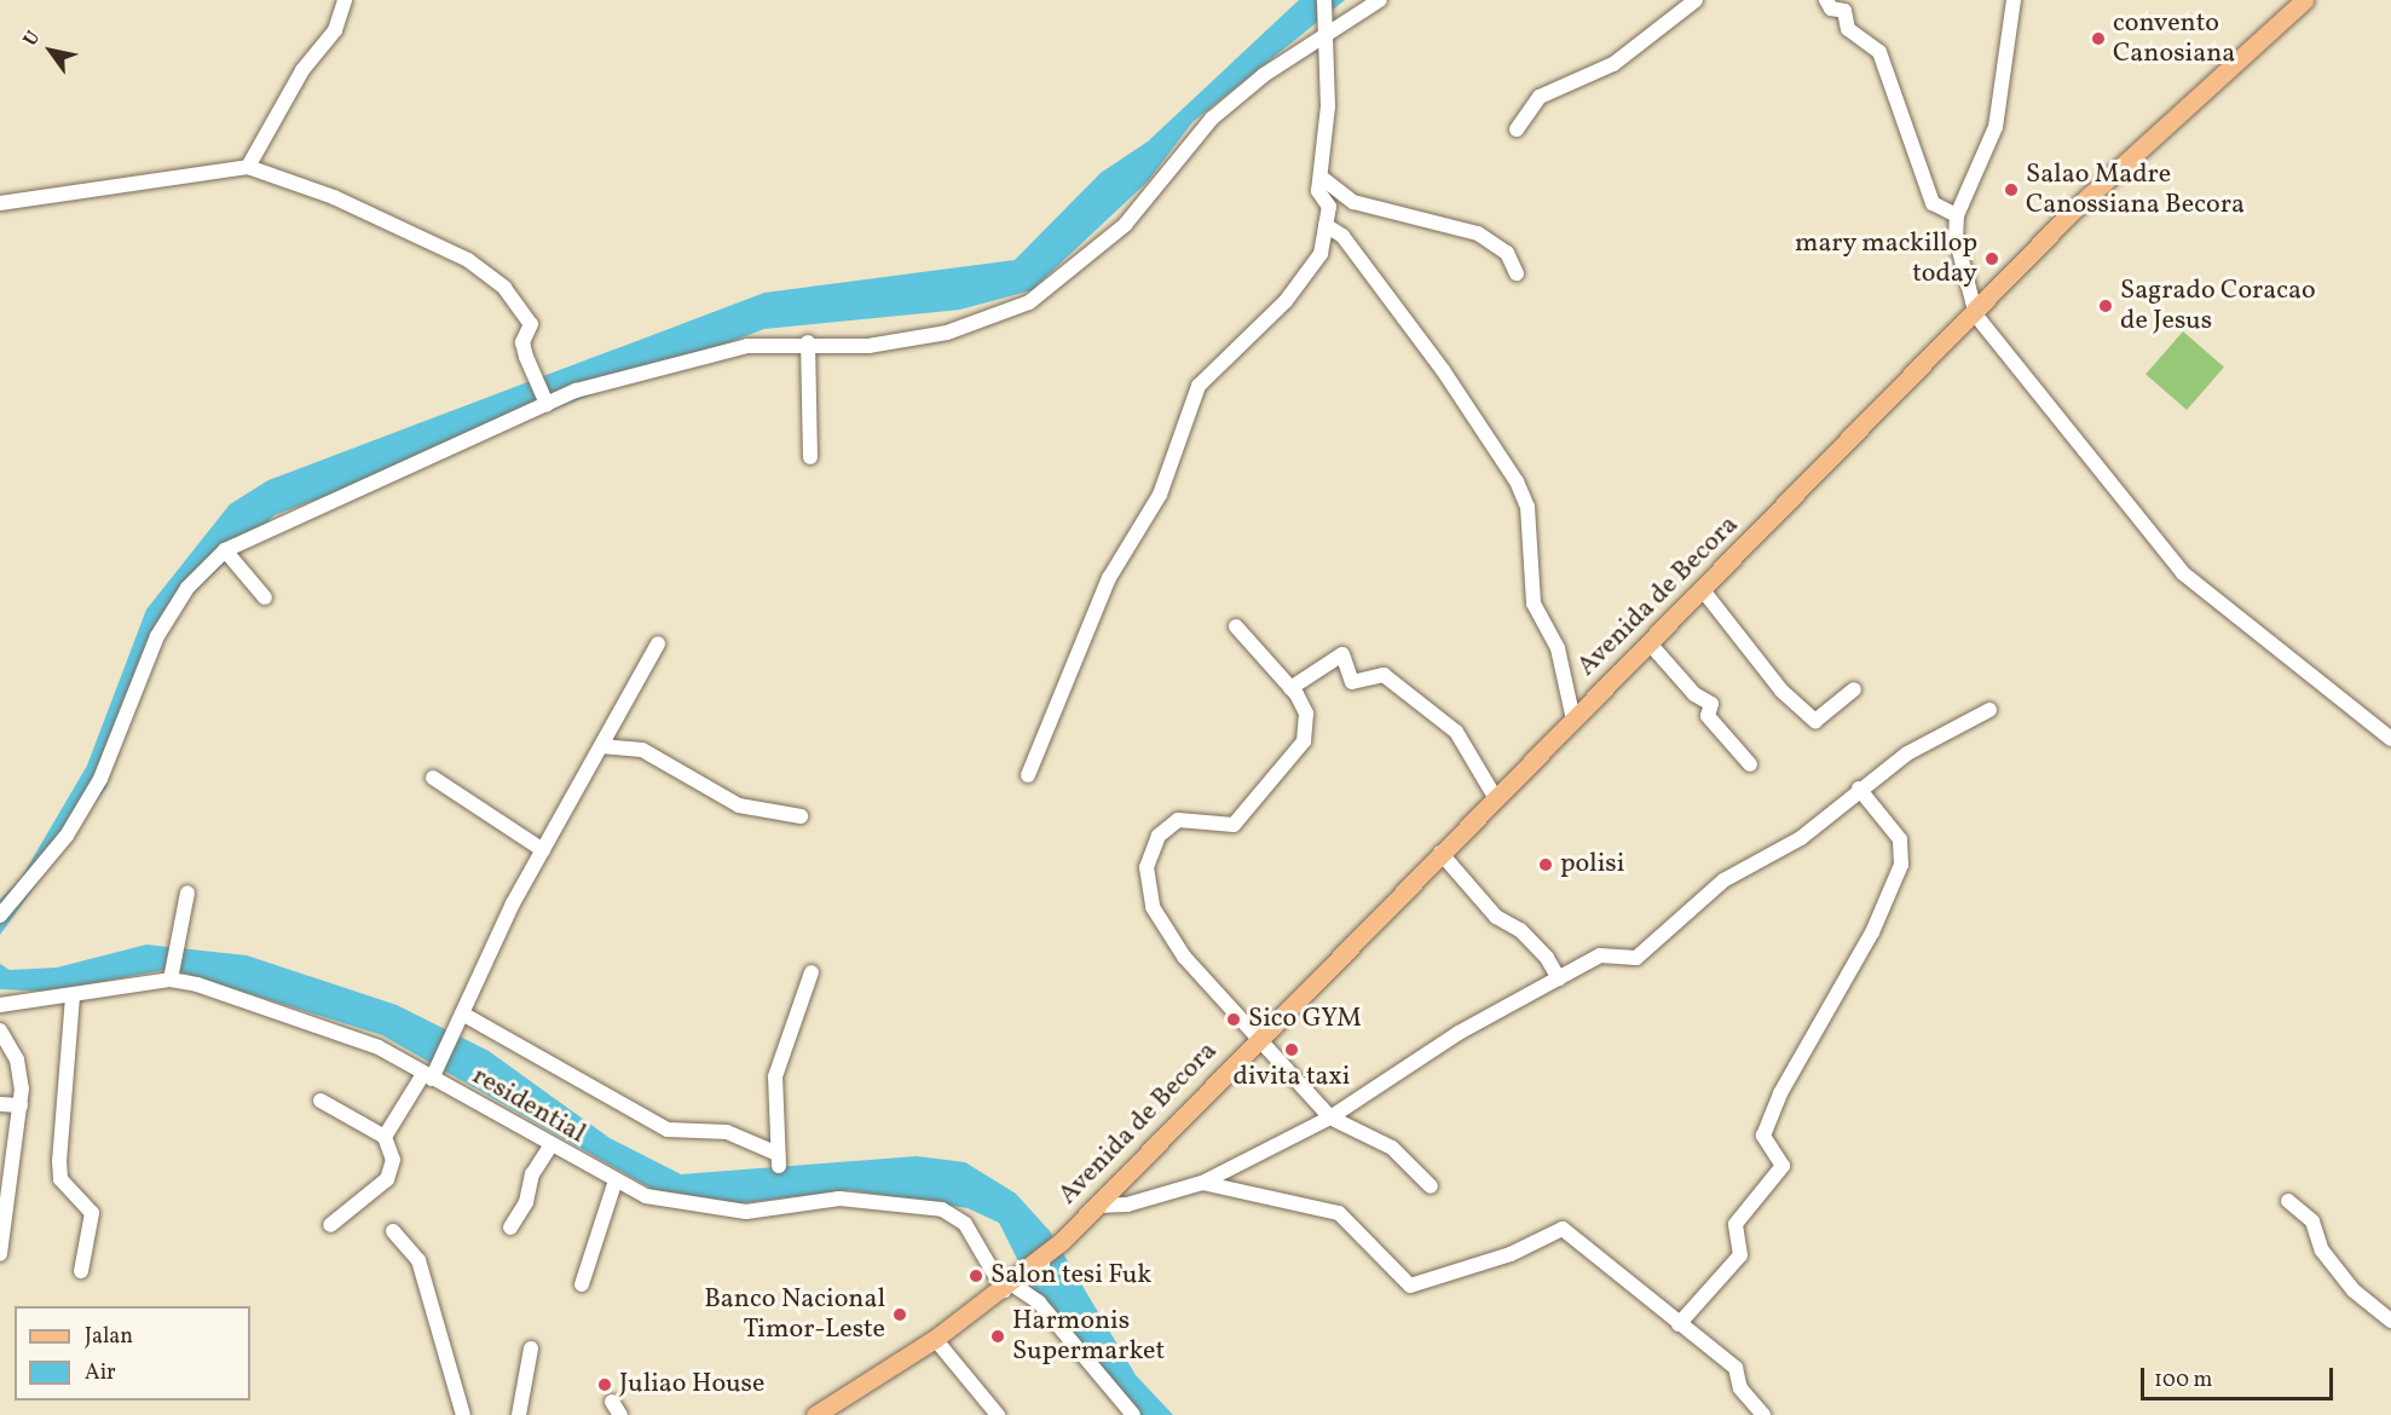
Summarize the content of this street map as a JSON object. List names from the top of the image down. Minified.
{"streets":{"main road":["Avenida de Becora"],"street":["residential"]},"crossings":[["Avenida de Becora","residential"]],"places":["convento Canosiana","Salao Madre Canossiana Becora","mary mackillop today","Sagrado Coracao de Jesus","polisi","Sico GYM","divita taxi","Salon tesi Fuk","Banco Nacional Timor-Leste","Harmonis Supermarket","Juliao House"],"legend":["Jalan","Air"],"scale_bar":"100 m","north":"top left"}
